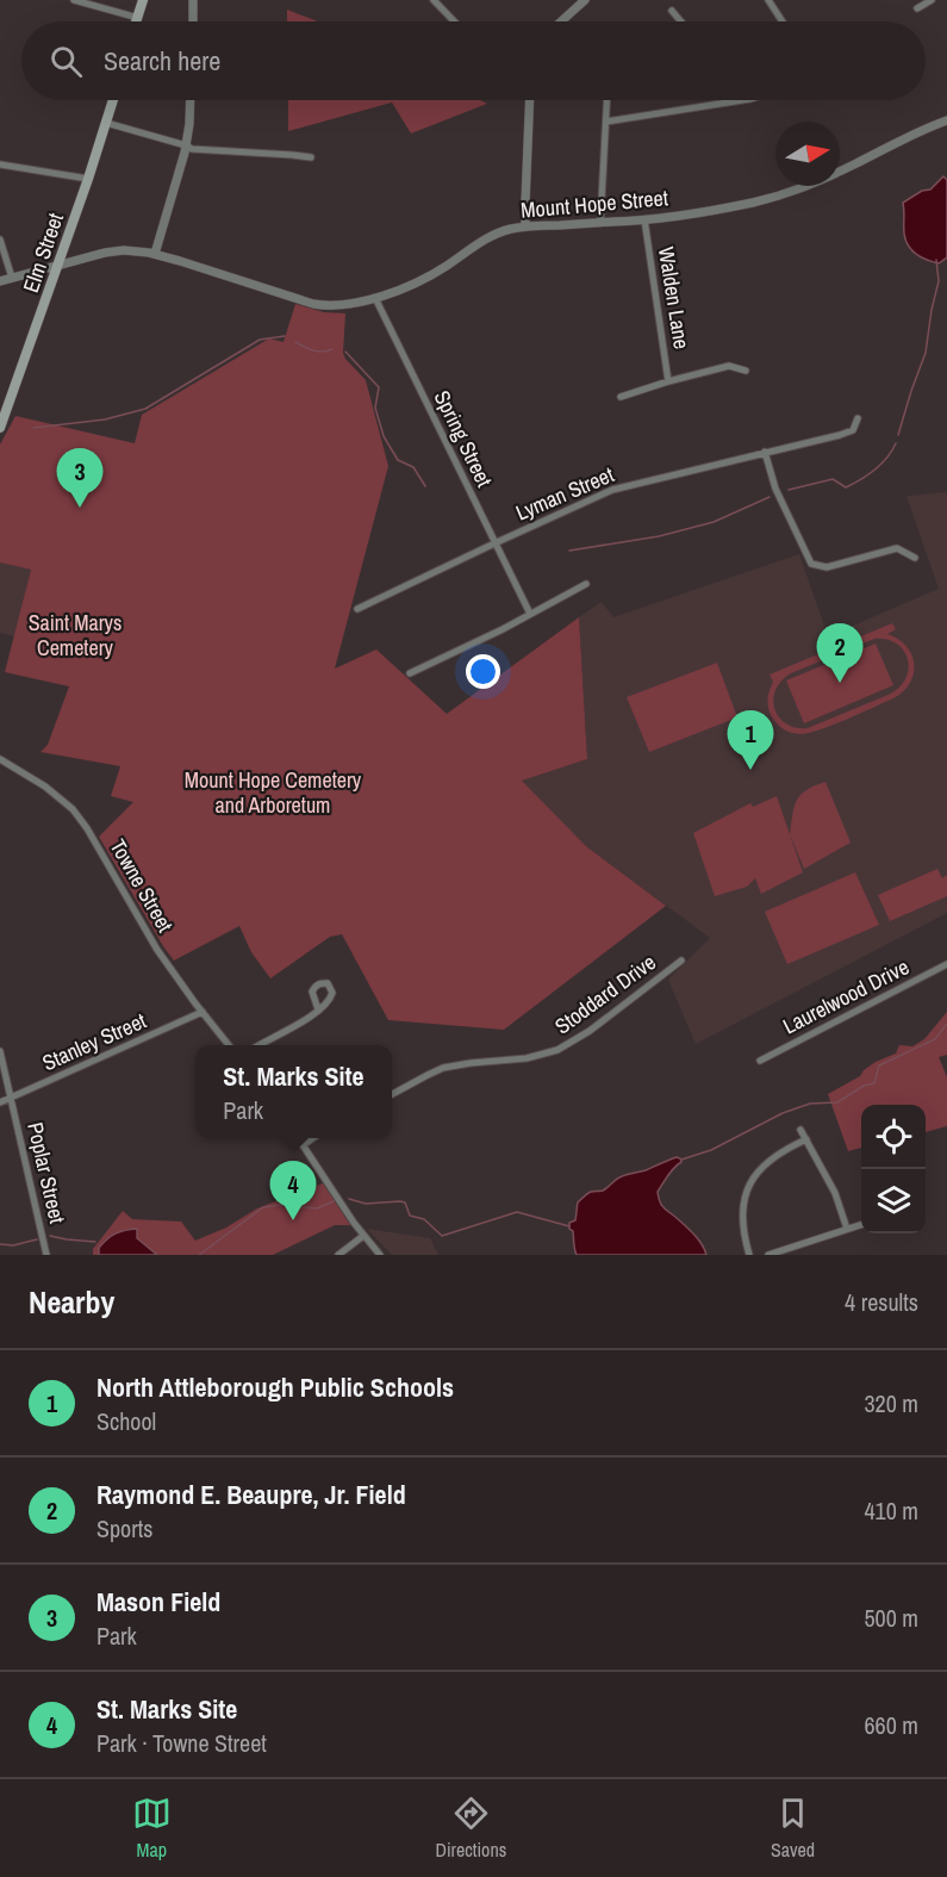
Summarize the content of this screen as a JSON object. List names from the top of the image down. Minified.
{"streets":{"main road":["Elm Street"],"street":["Mount Hope Street","Walden Lane","Spring Street","Lyman Street","Towne Street","Stoddard Drive","Laurelwood Drive","Stanley Street","Poplar Street"]},"crossings":[["Mount Hope Street","Elm Street"],["Mount Hope Street","Walden Lane"],["Mount Hope Street","Spring Street"],["Spring Street","Lyman Street"],["Towne Street","Stanley Street"],["Stanley Street","Poplar Street"]],"parks":["Saint Marys Cemetery","Mount Hope Cemetery and Arboretum"],"north":"right","page":{"search":"Search here","pins":["3","2","1","4"],"popup":["St. Marks Site","Park"],"heading":["Nearby","4 results"],"list":[{"mark":"1","name":"North Attleborough Public Schools","note":"School","value":"320 m"},{"mark":"2","name":"Raymond E. Beaupre, Jr. Field","note":"Sports","value":"410 m"},{"mark":"3","name":"Mason Field","note":"Park","value":"500 m"},{"mark":"4","name":"St. Marks Site","note":"Park · Towne Street","value":"660 m"}],"nav":["Map","Directions","Saved"]}}
